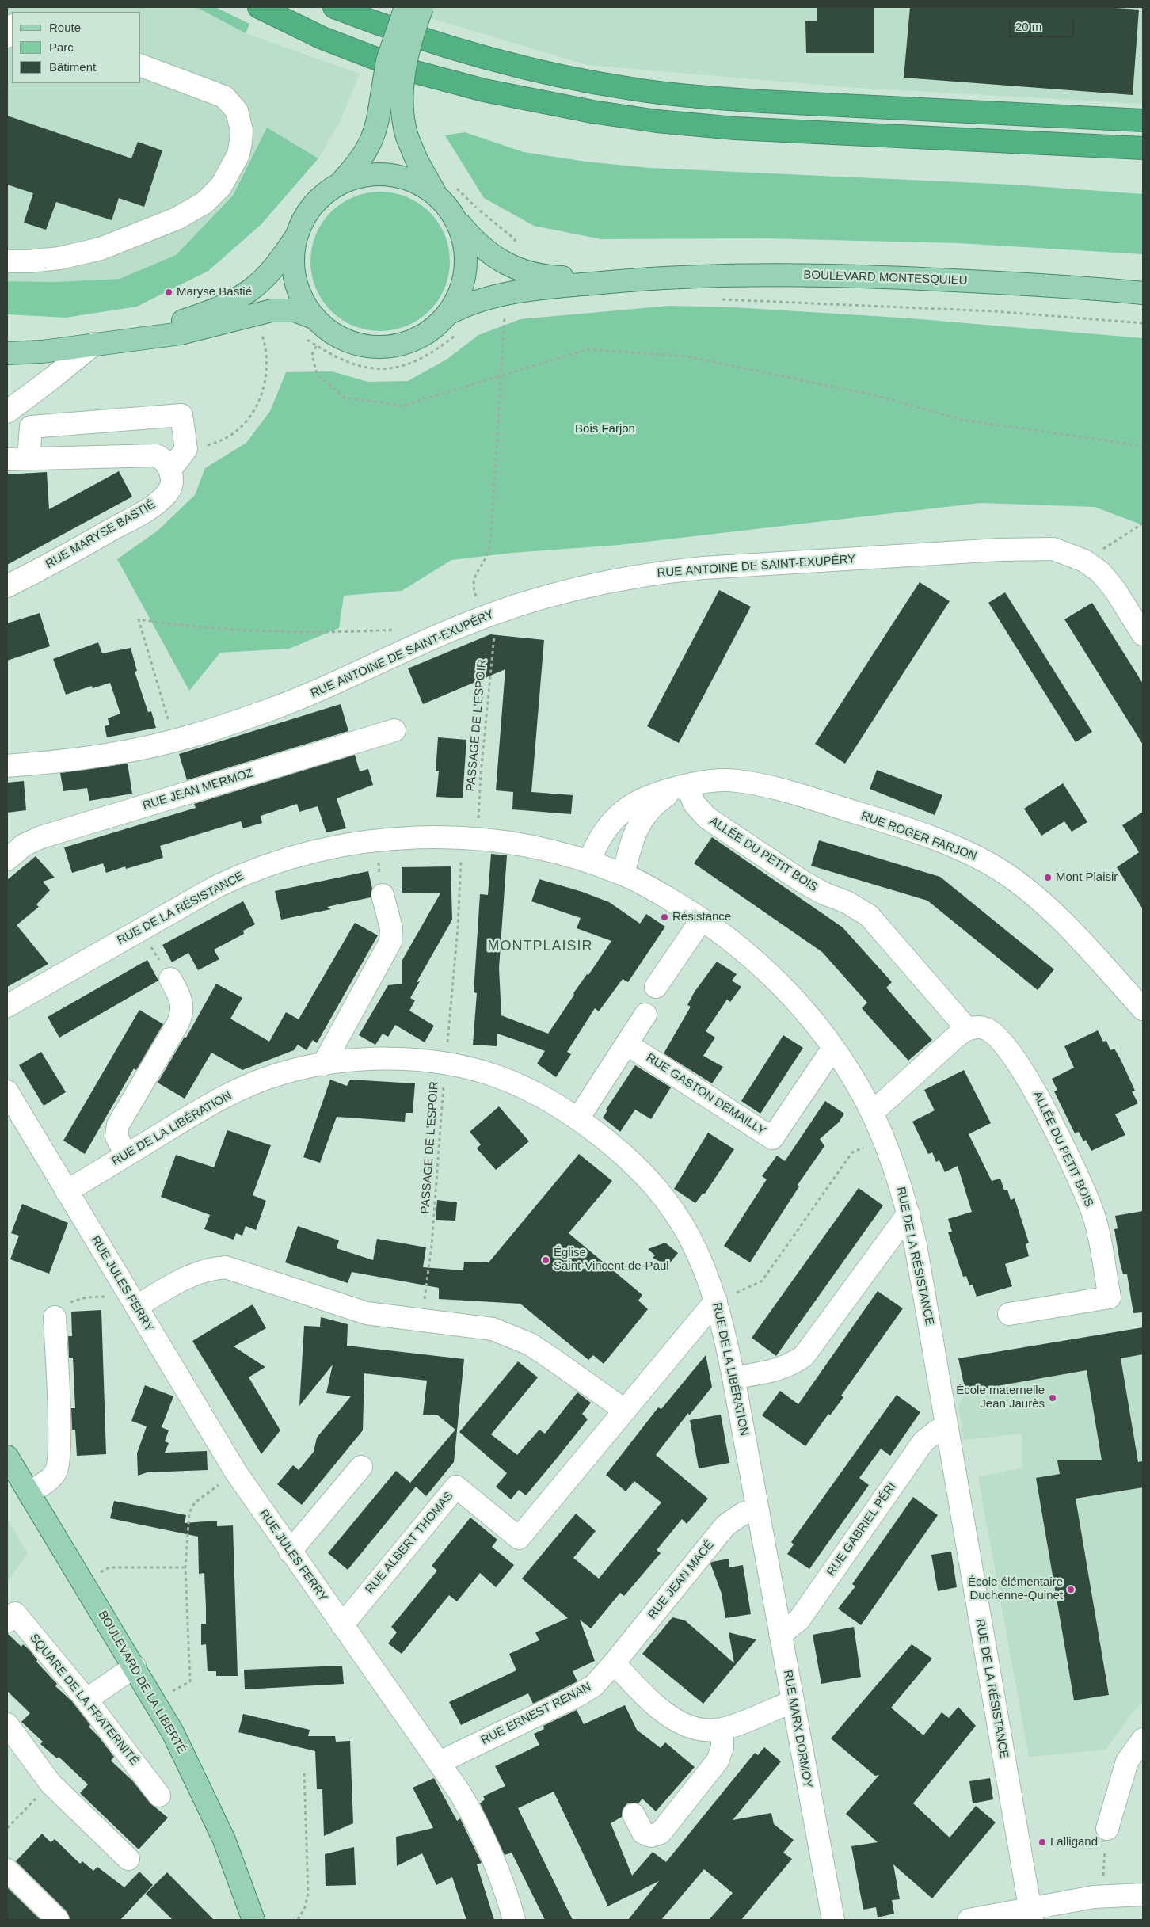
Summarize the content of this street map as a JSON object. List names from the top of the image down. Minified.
{"streets":{"main road":["BOULEVARD MONTESQUIEU","BOULEVARD DE LA LIBERTÉ"],"street":["RUE MARYSE BASTIÉ","RUE ANTOINE DE SAINT-EXUPÉRY","RUE JEAN MERMOZ","RUE ROGER FARJON","ALLÉE DU PETIT BOIS","RUE DE LA RÉSISTANCE","RUE GASTON DEMAILLY","RUE DE LA LIBÉRATION","RUE JULES FERRY","RUE GABRIEL PÉRI","RUE ALBERT THOMAS","RUE JEAN MACÉ","SQUARE DE LA FRATERNITÉ","RUE ERNEST RENAN","RUE MARX DORMOY"],"path":["PASSAGE DE L'ESPOIR"]},"crossings":[["RUE ANTOINE DE SAINT-EXUPÉRY","PASSAGE DE L'ESPOIR"],["PASSAGE DE L'ESPOIR","RUE DE LA RÉSISTANCE"],["PASSAGE DE L'ESPOIR","RUE DE LA LIBÉRATION"],["RUE ROGER FARJON","ALLÉE DU PETIT BOIS"],["RUE ROGER FARJON","RUE DE LA RÉSISTANCE"],["RUE DE LA RÉSISTANCE","RUE GASTON DEMAILLY"],["RUE DE LA RÉSISTANCE","RUE GABRIEL PÉRI"],["RUE DE LA LIBÉRATION","RUE JULES FERRY"],["RUE DE LA LIBÉRATION","RUE JEAN MACÉ"],["RUE DE LA LIBÉRATION","RUE MARX DORMOY"],["RUE JULES FERRY","RUE ALBERT THOMAS"],["RUE JULES FERRY","RUE ERNEST RENAN"],["RUE GABRIEL PÉRI","RUE MARX DORMOY"],["RUE JEAN MACÉ","RUE ERNEST RENAN"]],"districts":["MONTPLAISIR"],"parks":["Bois Farjon"],"places":["Maryse Bastié","Mont Plaisir","Résistance","Église Saint-Vincent-de-Paul","École maternelle Jean Jaurès","École élémentaire Duchenne-Quinet","Lalligand"],"legend":["Route","Parc","Bâtiment"],"scale_bar":"20 m"}
